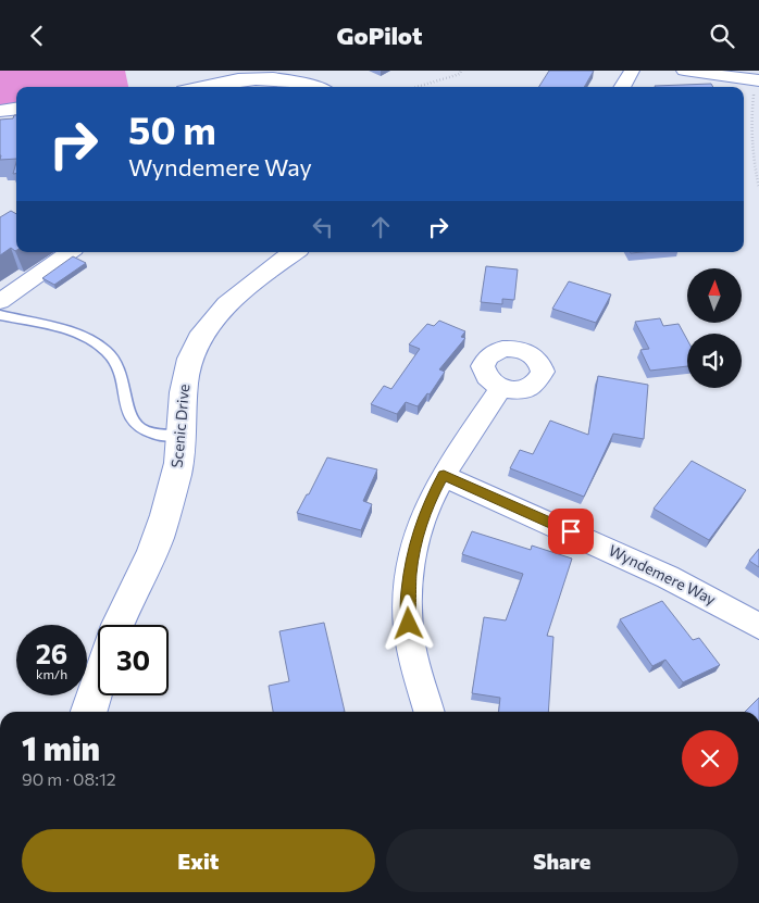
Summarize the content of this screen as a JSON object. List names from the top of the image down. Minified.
{"streets":{"street":["Scenic Drive","Wyndemere Way"]},"north":"top","page":{"header":"GoPilot","turn":["50 m","Wyndemere Way"],"speed":"26 km/h","limit":"30","heading":["1 min","90 m · 08:12"],"buttons":["Exit","Share"]}}
